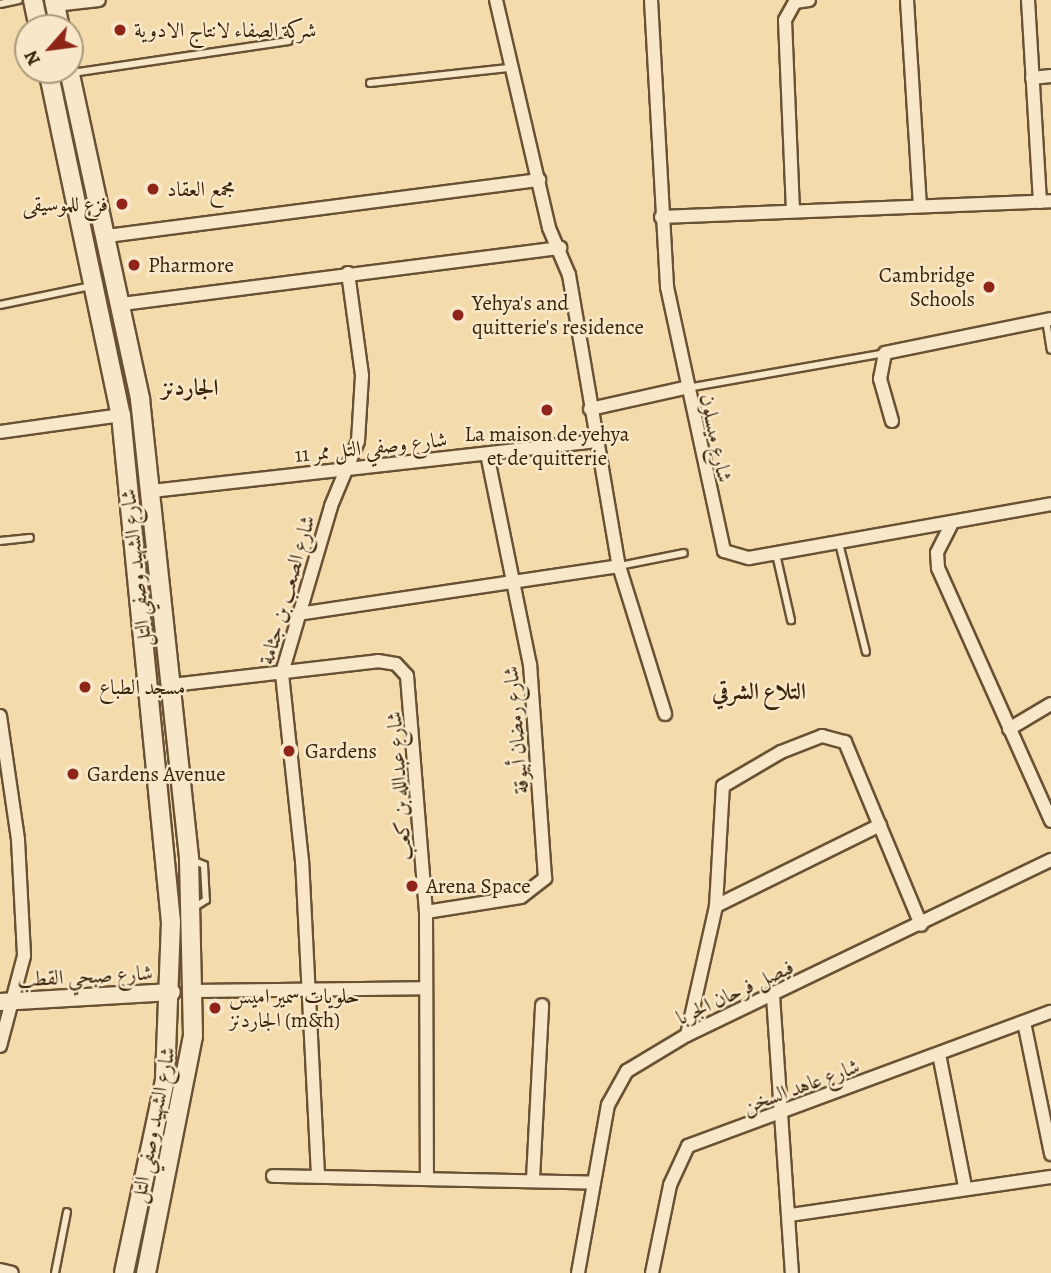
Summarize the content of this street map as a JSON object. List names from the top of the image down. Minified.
{"streets":{"main road":["شارع الشهيد وصفي التل"],"street":["شارع ميسلون","شارع وصفي التل ممر 11","شارع الصعب بن جثامة","شارع رمضان أبيوقة","شارع عبدالله بن كعب","شارع صبحي القطب","فيصل فرحان الجربا","شارع عاهد السخن"]},"crossings":[["شارع وصفي التل ممر 11","شارع الشهيد وصفي التل"],["شارع وصفي التل ممر 11","شارع الصعب بن جثامة"],["شارع وصفي التل ممر 11","شارع رمضان أبيوقة"],["شارع الشهيد وصفي التل","شارع عبدالله بن كعب"],["شارع الشهيد وصفي التل","شارع صبحي القطب"],["شارع الصعب بن جثامة","شارع عبدالله بن كعب"],["شارع رمضان أبيوقة","شارع عبدالله بن كعب"]],"districts":["الجاردنز","التلاع الشرقي"],"places":["شركة الصفاء لانتاج الادوية","مجمع العقاد","فزع للموسيقى","Pharmore","Cambridge Schools","Yehya's and quitterie's residence","La maison de yehya et de quitterie","مسجد الطباع","Gardens","Gardens Avenue","Arena Space","حلويات سمير اميس الجاردنز (m&h)"],"north":"bottom left"}
